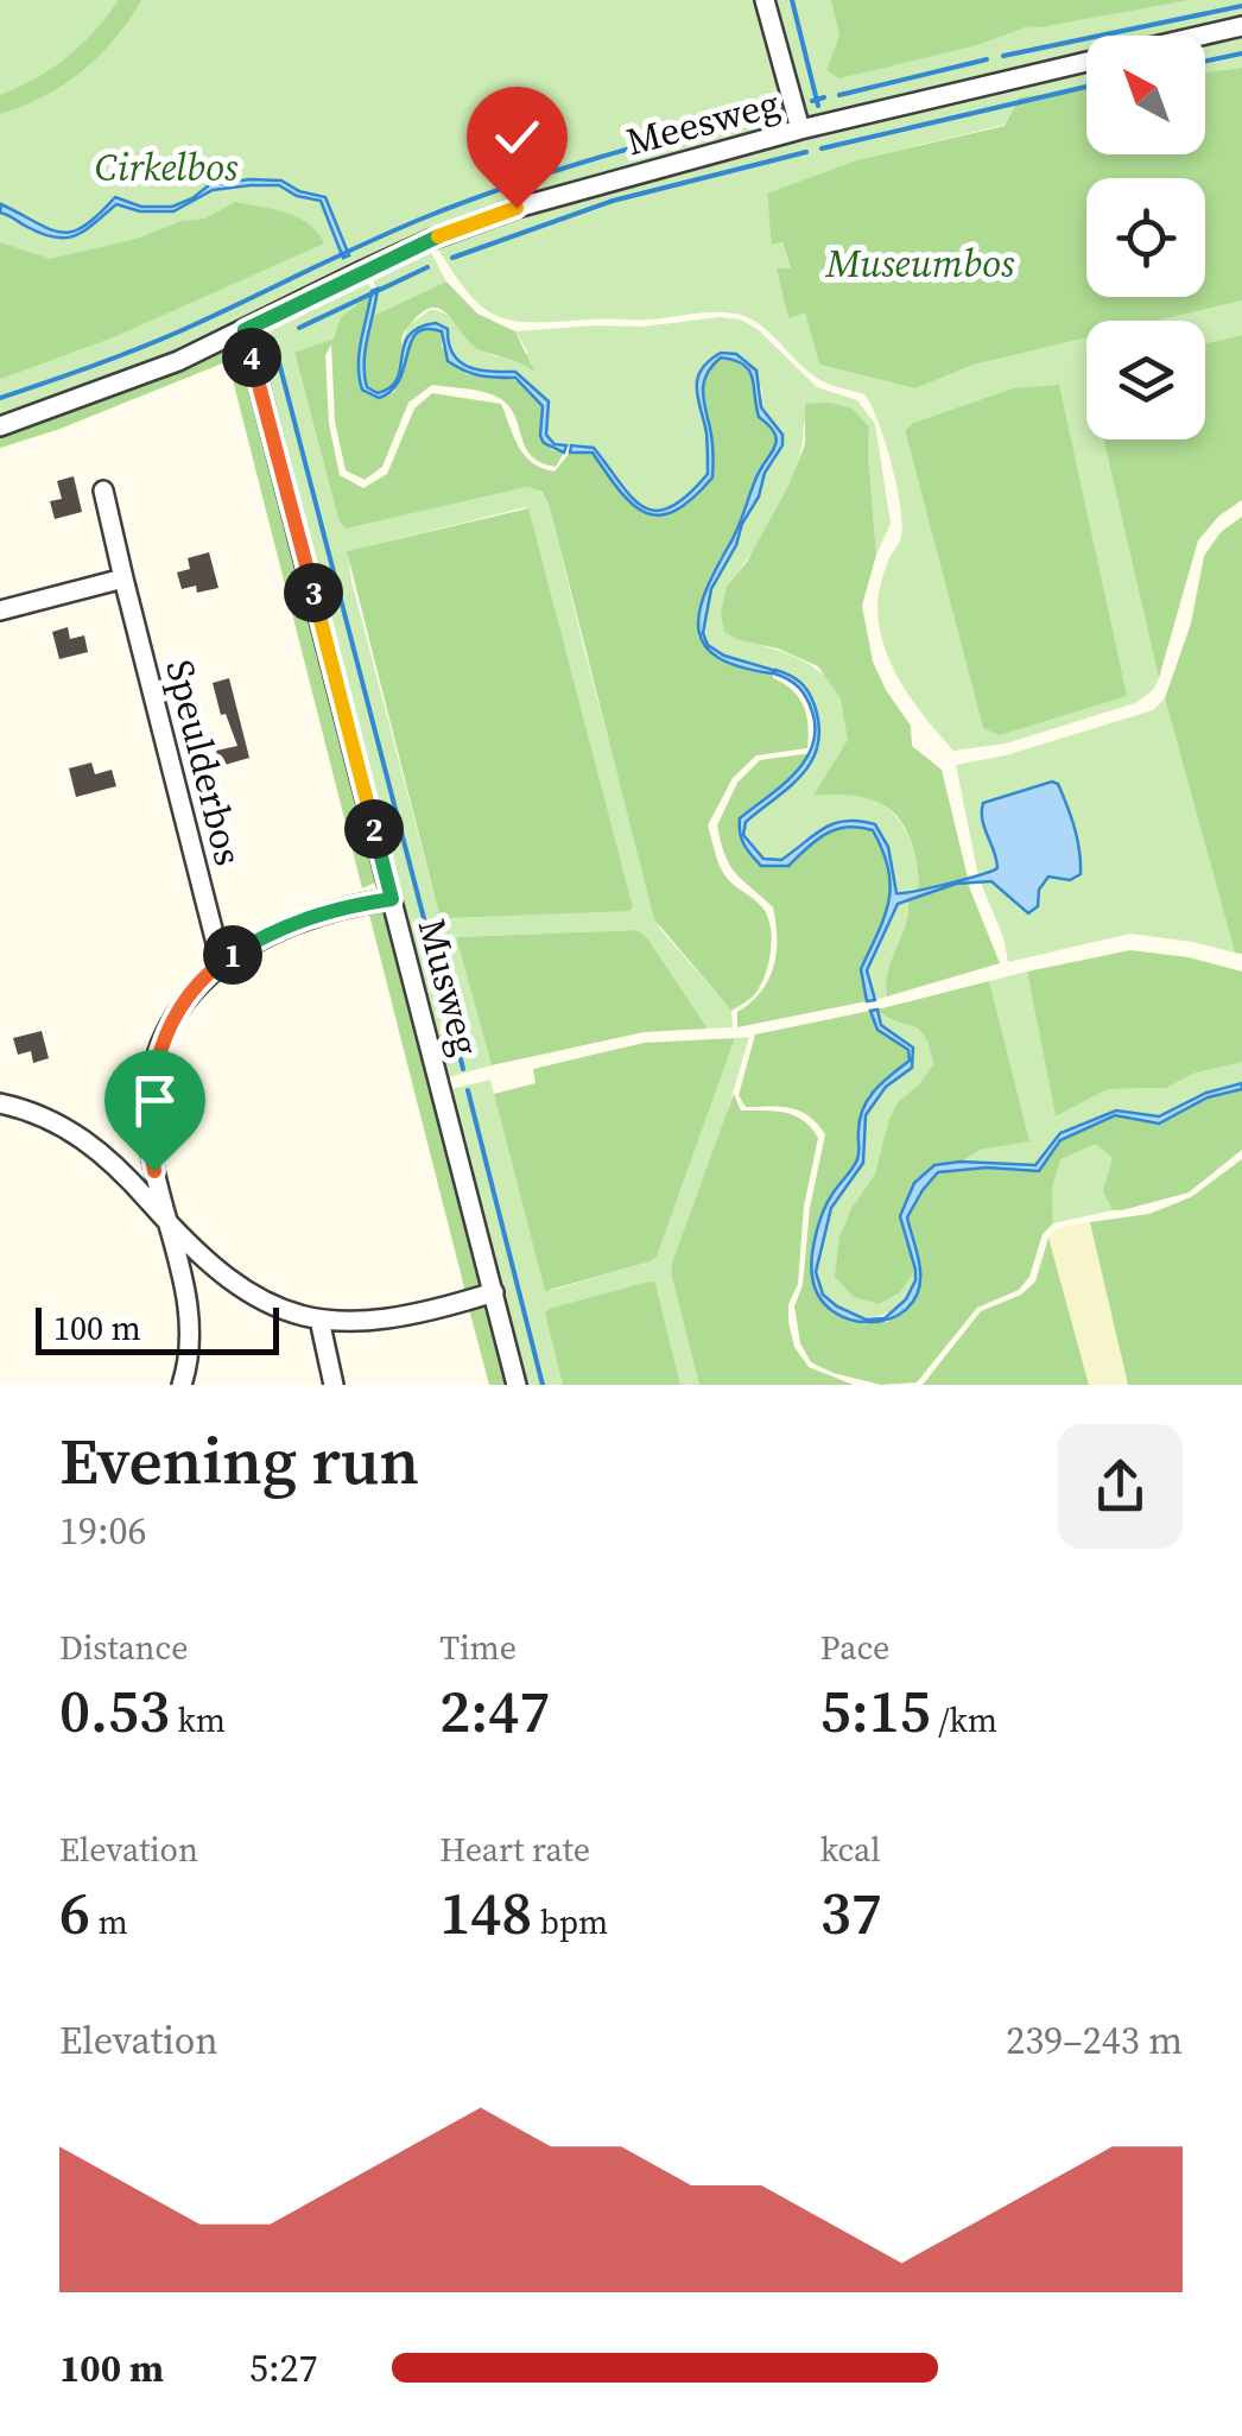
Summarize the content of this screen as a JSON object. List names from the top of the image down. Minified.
{"streets":{"street":["Meesweg","Speulderbos","Musweg"]},"crossings":[["Meesweg","Musweg"]],"parks":["Cirkelbos","Museumbos"],"scale_bar":"100 m","north":"top left","page":{"pins":["4","3","2","1"],"scale":"100 m","heading":["Evening run","19:06"],"stats":[["Distance","0.53 km"],["Time","2:47"],["Pace","5:15 /km"],["Elevation","6 m"],["Heart rate","148 bpm"],["kcal","37"]],"chart":["Elevation","239–243 m"],"list":[{"name":"100 m","note":"5:27"}]}}
